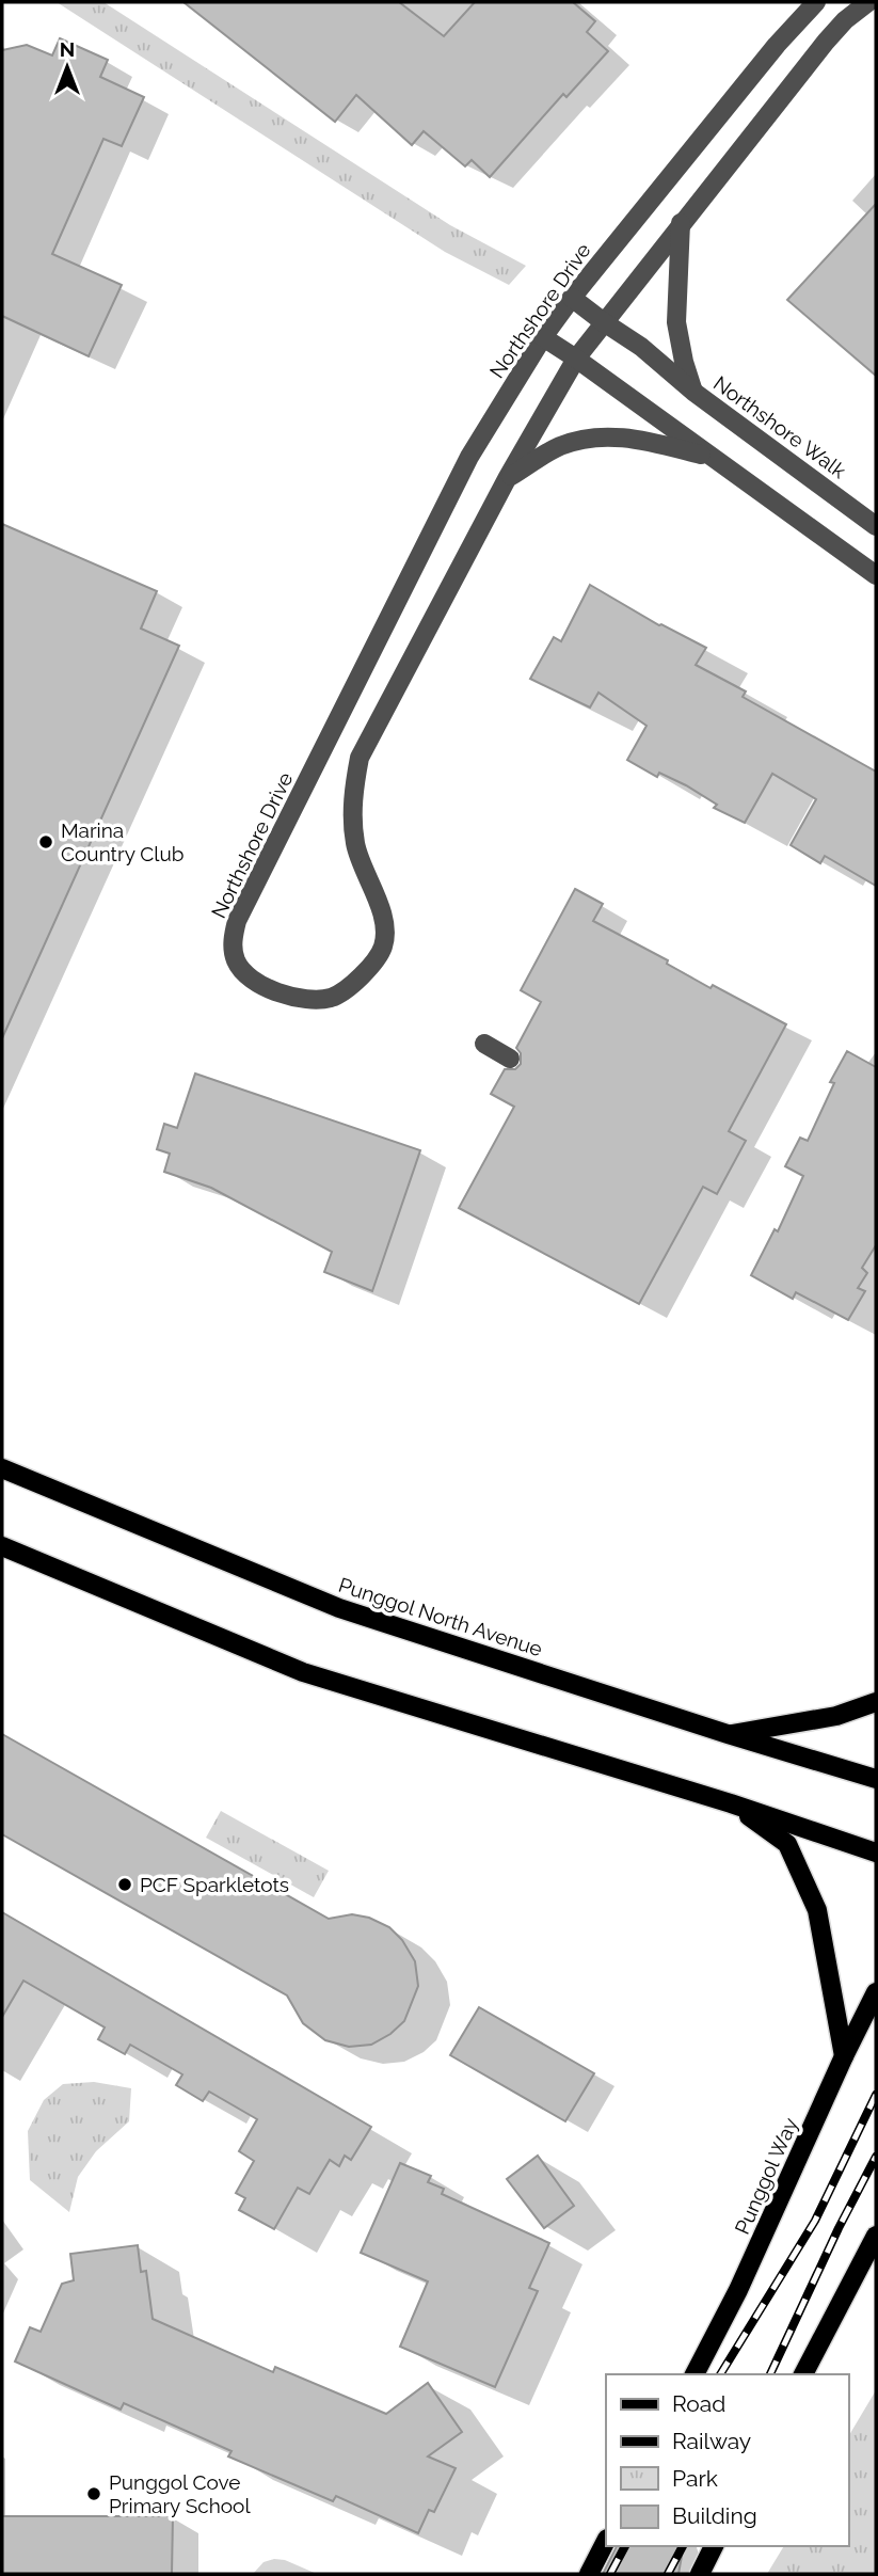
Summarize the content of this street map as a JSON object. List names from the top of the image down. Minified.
{"streets":{"main road":["Punggol North Avenue","Punggol Way"],"street":["Northshore Drive","Northshore Walk"]},"crossings":[["Northshore Drive","Northshore Walk"]],"places":["Marina Country Club","PCF Sparkletots","Punggol Cove Primary School"],"legend":["Road","Railway","Park","Building"],"north":"top"}
